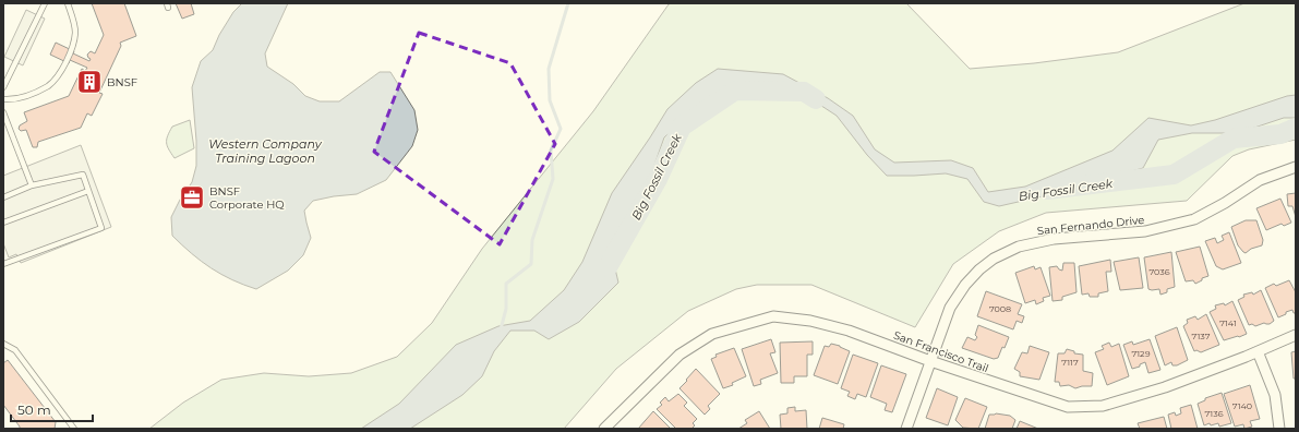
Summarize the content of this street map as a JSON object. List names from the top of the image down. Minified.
{"streets":{"street":["San Fernando Drive","San Francisco Trail"]},"crossings":[["San Fernando Drive","San Francisco Trail"]],"water":["Western Company Training Lagoon","Big Fossil Creek"],"places":{"building":["BNSF"],"office":["BNSF Corporate HQ"]},"house_numbers":["7036","7008","7141","7137","7129","7117","7140","7136"],"scale_bar":"50 m"}
